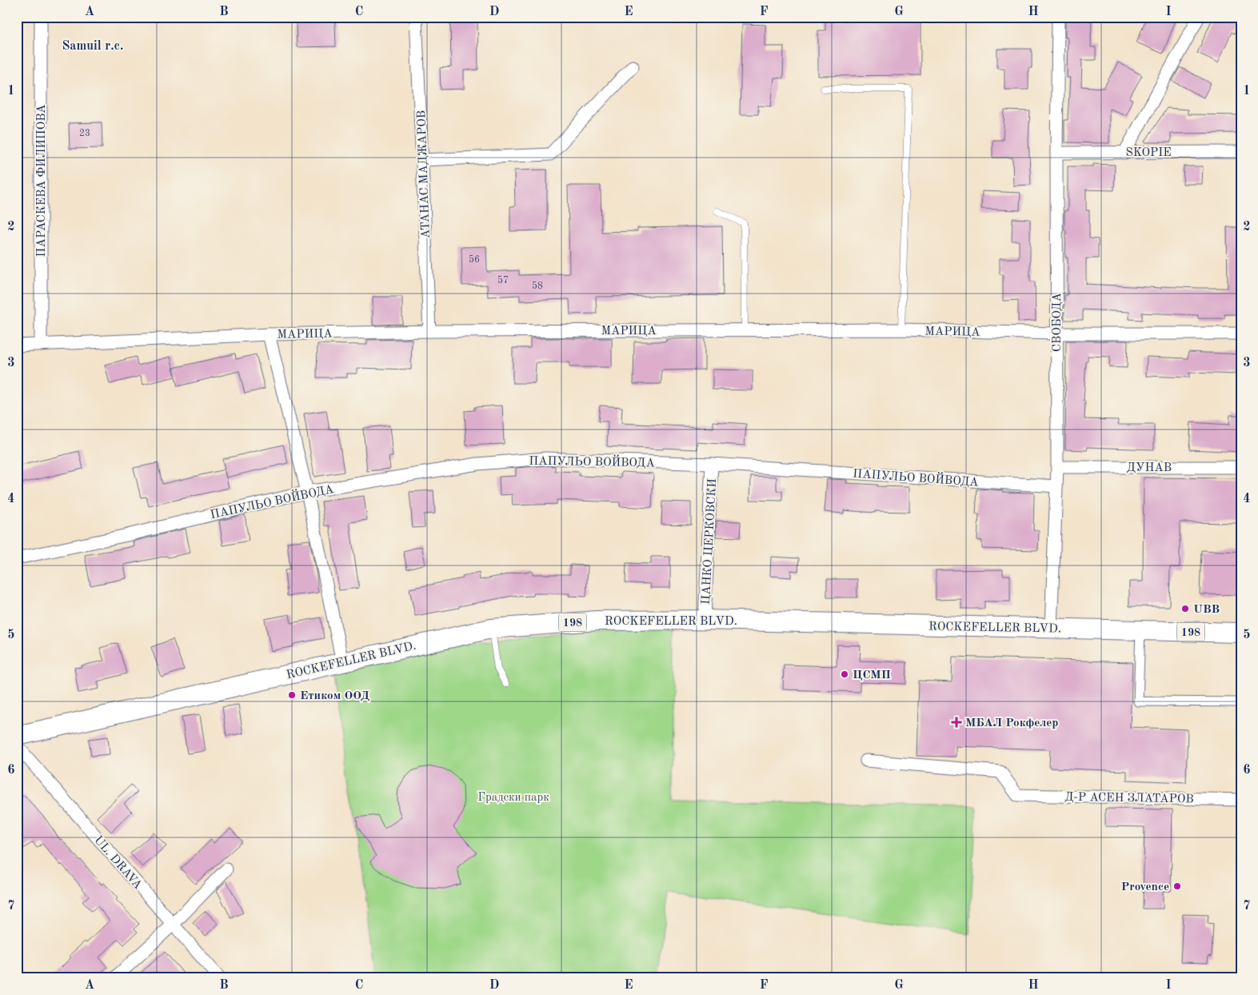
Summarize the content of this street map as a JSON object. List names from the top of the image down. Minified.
{"streets":{"main road":["ROCKEFELLER BLVD.","198"],"street":["SKOPIE","АТАНАС МАДЖАРОВ","ПАРАСКЕВА ФИЛИПОВА","СВОБОДА","МАРИЦА","ПАПУЛЬО ВОЙВОДА","ДУНАВ","ЦАНКО ЦЕРКОВСКИ","Д-Р АСЕН ЗЛАТАРОВ","UL. DRAVA"]},"crossings":[["SKOPIE","СВОБОДА"],["АТАНАС МАДЖАРОВ","МАРИЦА"],["ПАРАСКЕВА ФИЛИПОВА","МАРИЦА"],["СВОБОДА","МАРИЦА"],["СВОБОДА","ПАПУЛЬО ВОЙВОДА"],["СВОБОДА","ДУНАВ"],["СВОБОДА","ROCKEFELLER BLVD."],["ПАПУЛЬО ВОЙВОДА","ЦАНКО ЦЕРКОВСКИ"],["ЦАНКО ЦЕРКОВСКИ","ROCKEFELLER BLVD."]],"districts":["Samuil r.c."],"parks":["Градски парк"],"places":{"other":["UBB","ЦСМП","Етиком ООД","Provence"],"health":["МБАЛ Рокфелер"]},"house_numbers":["23","56","57","58"],"grid":{"columns":["A","B","C","D","E","F","G","H","I"],"rows":["1","2","3","4","5","6","7"]}}
